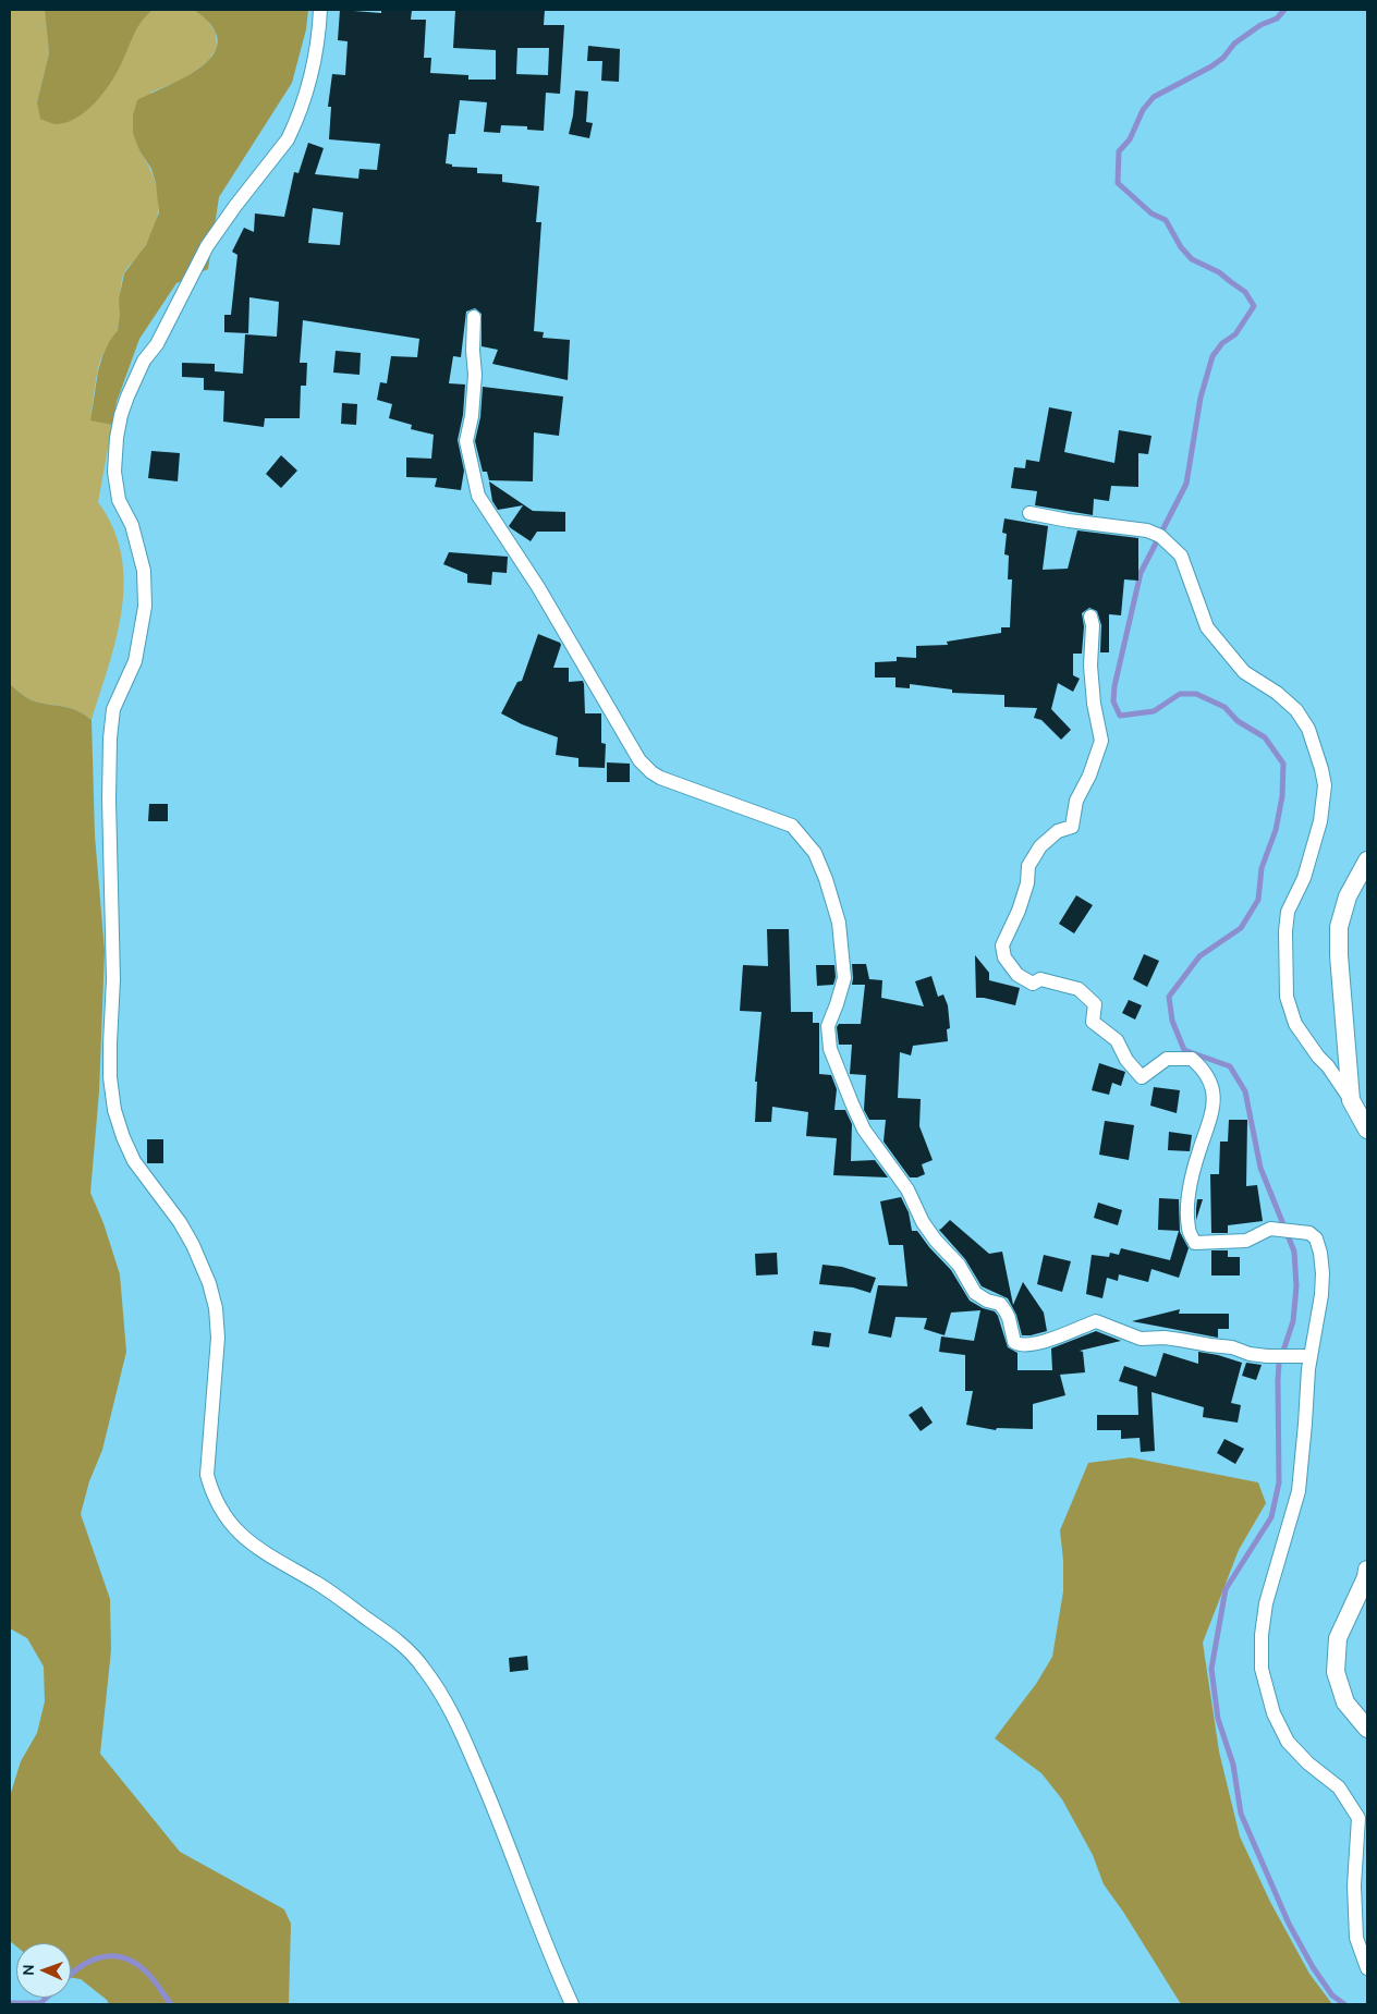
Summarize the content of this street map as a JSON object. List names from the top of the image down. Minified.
{"north":"left"}
